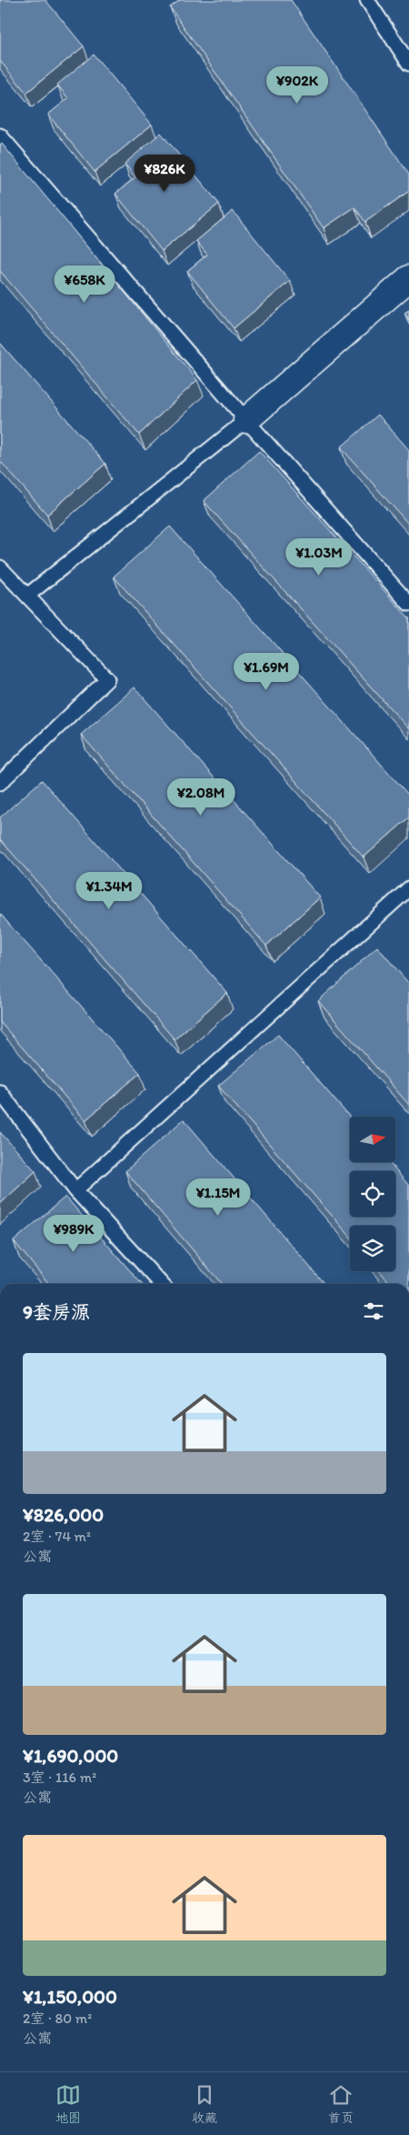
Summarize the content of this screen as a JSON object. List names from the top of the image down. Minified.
{"north":"right","page":{"price":["¥902K","¥826K","¥658K","¥1.03M","¥1.69M","¥2.08M","¥1.34M","¥1.15M","¥989K"],"heading":"9套房源","list":[{"name":"¥826,000","note":"2室 · 74 m² · 公寓"},{"name":"¥1,690,000","note":"3室 · 116 m² · 公寓"},{"name":"¥1,150,000","note":"2室 · 80 m² · 公寓"}],"tabs":["地图","收藏","首页"]}}
